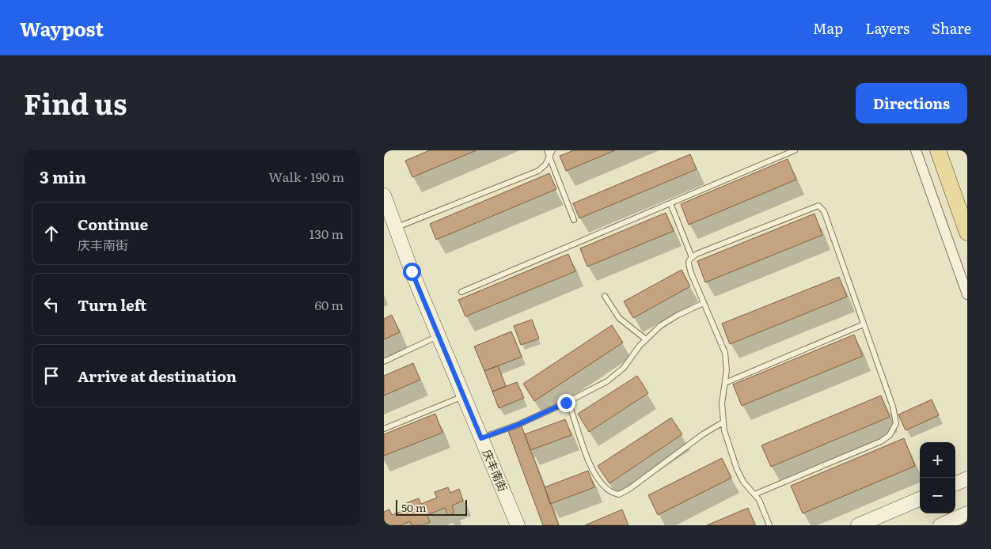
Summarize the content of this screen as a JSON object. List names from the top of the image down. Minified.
{"streets":{"street":["庆丰南街"]},"scale_bar":"50 m","page":{"header":"Waypost","nav":["Map","Layers","Share"],"title":"Find us","buttons":"Directions","heading":["3 min","Walk · 190 m"],"list":[["Continue","庆丰南街","130 m"],["Turn left","60 m"],"Arrive at destination"],"map_buttons":["+","−"],"scale":"50 m"}}
